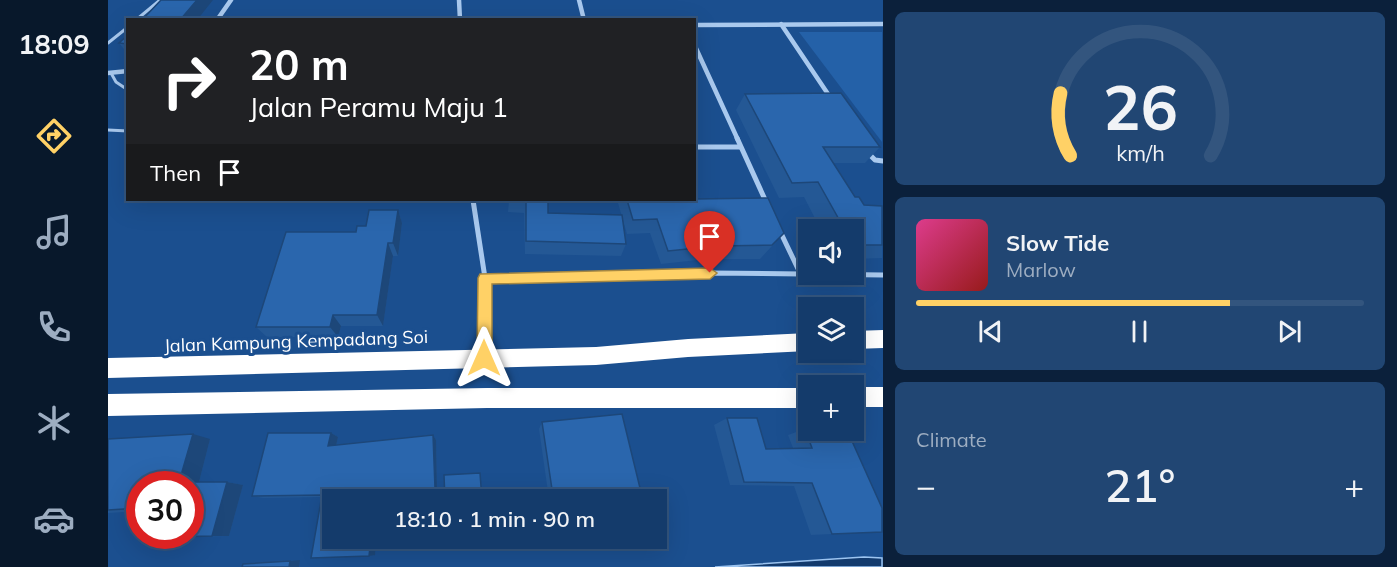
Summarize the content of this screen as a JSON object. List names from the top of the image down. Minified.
{"streets":{"highway":["Jalan Kampung Kempadang Soi"]},"page":{"tabs":"18:09","turn":["20 m","Jalan Peramu Maju 1"],"then":"Then","map_buttons":"+","song":["Slow Tide","Marlow"],"tile":"Climate","heat":["−","21°","+"],"limit":"30","trip":"18:10 · 1 min · 90 m","gauge":["26","km/h"]}}
